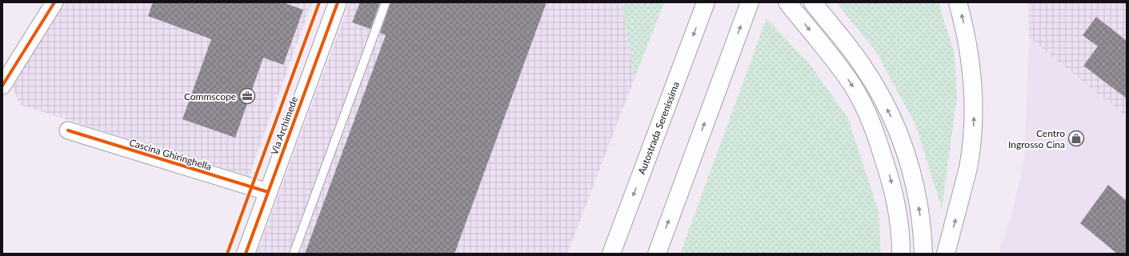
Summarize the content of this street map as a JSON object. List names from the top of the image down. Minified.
{"streets":{"main road":["Via Archimede","Autostrada Serenissima"],"street":["Cascina Ghiringhella"]},"crossings":[["Via Archimede","Cascina Ghiringhella"]],"places":{"office":["Commscope"],"shop":["Centro Ingrosso Cina"]}}
